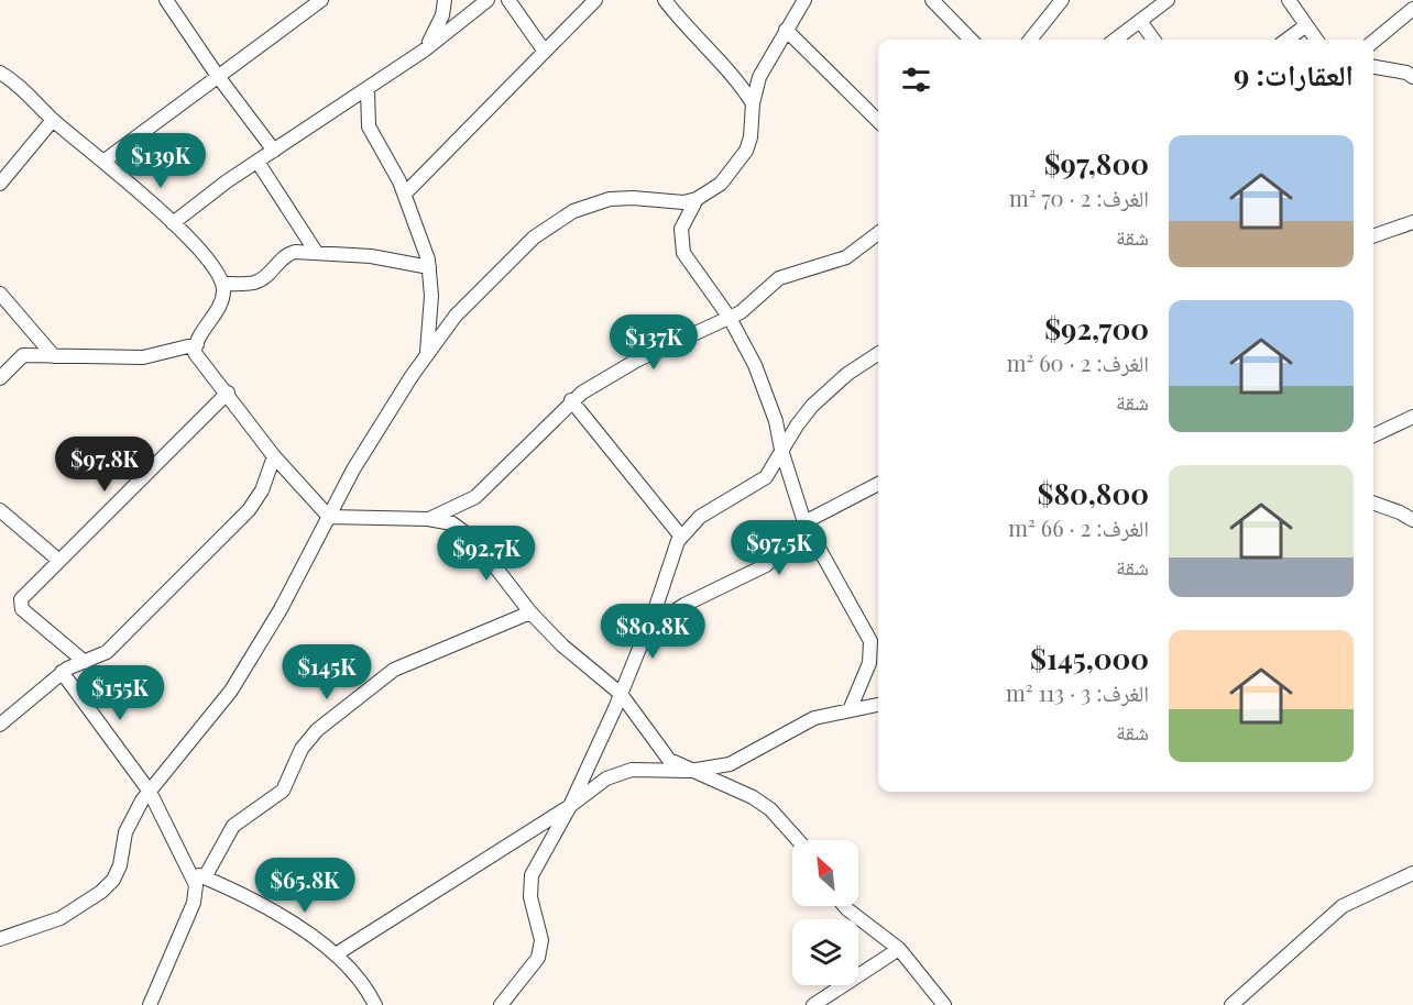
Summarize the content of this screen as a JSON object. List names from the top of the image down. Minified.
{"north":"top left","page":{"heading":"العقارات: 9","list":[{"name":"$97,800","note":"الغرف: 2 · 70 m² · شقة"},{"name":"$92,700","note":"الغرف: 2 · 60 m² · شقة"},{"name":"$80,800","note":"الغرف: 2 · 66 m² · شقة"},{"name":"$145,000","note":"الغرف: 3 · 113 m² · شقة"}],"price":["$139K","$137K","$97.8K","$97.5K","$92.7K","$80.8K","$145K","$155K","$65.8K"]}}
